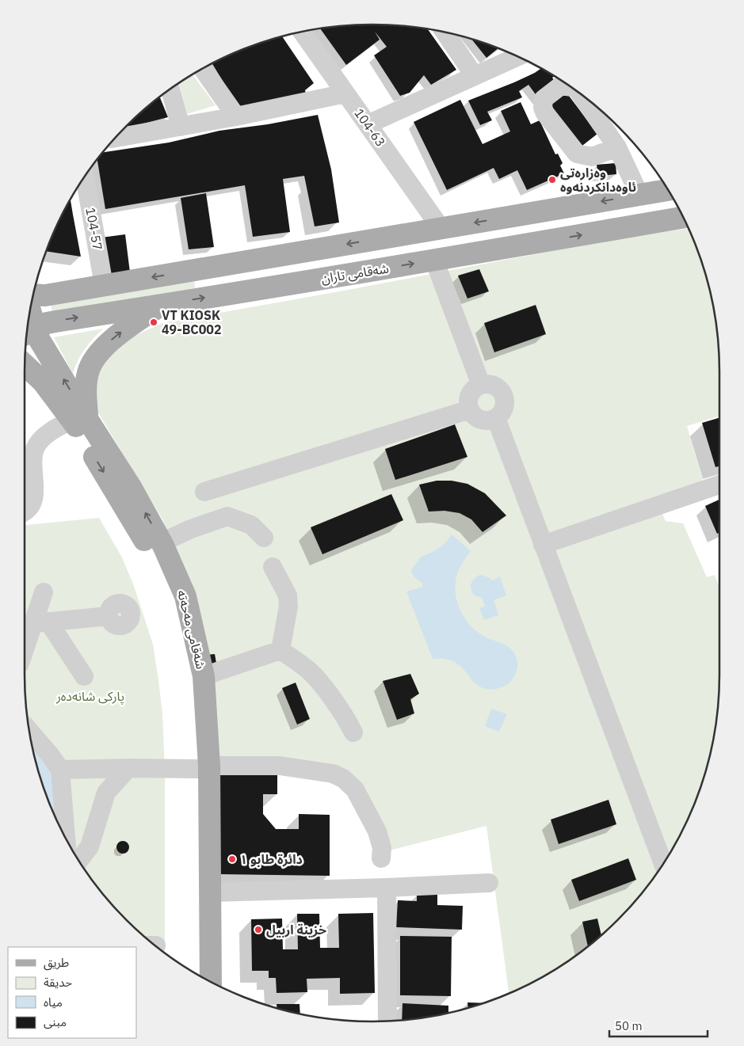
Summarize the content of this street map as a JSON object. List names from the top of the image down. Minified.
{"streets":{"main road":["شەقامی تاران","شەقامی مەحەتە"],"street":["104-63","104-57"]},"parks":["پارکی شانەدەر"],"places":["وەزارەتی ئاوەدانکردنەوە","VT KIOSK 49-BC002","دائرة طابو ١","خزينة اربيل"],"legend":["طريق","حديقة","مياه","مبنى"],"scale_bar":"50 m"}
